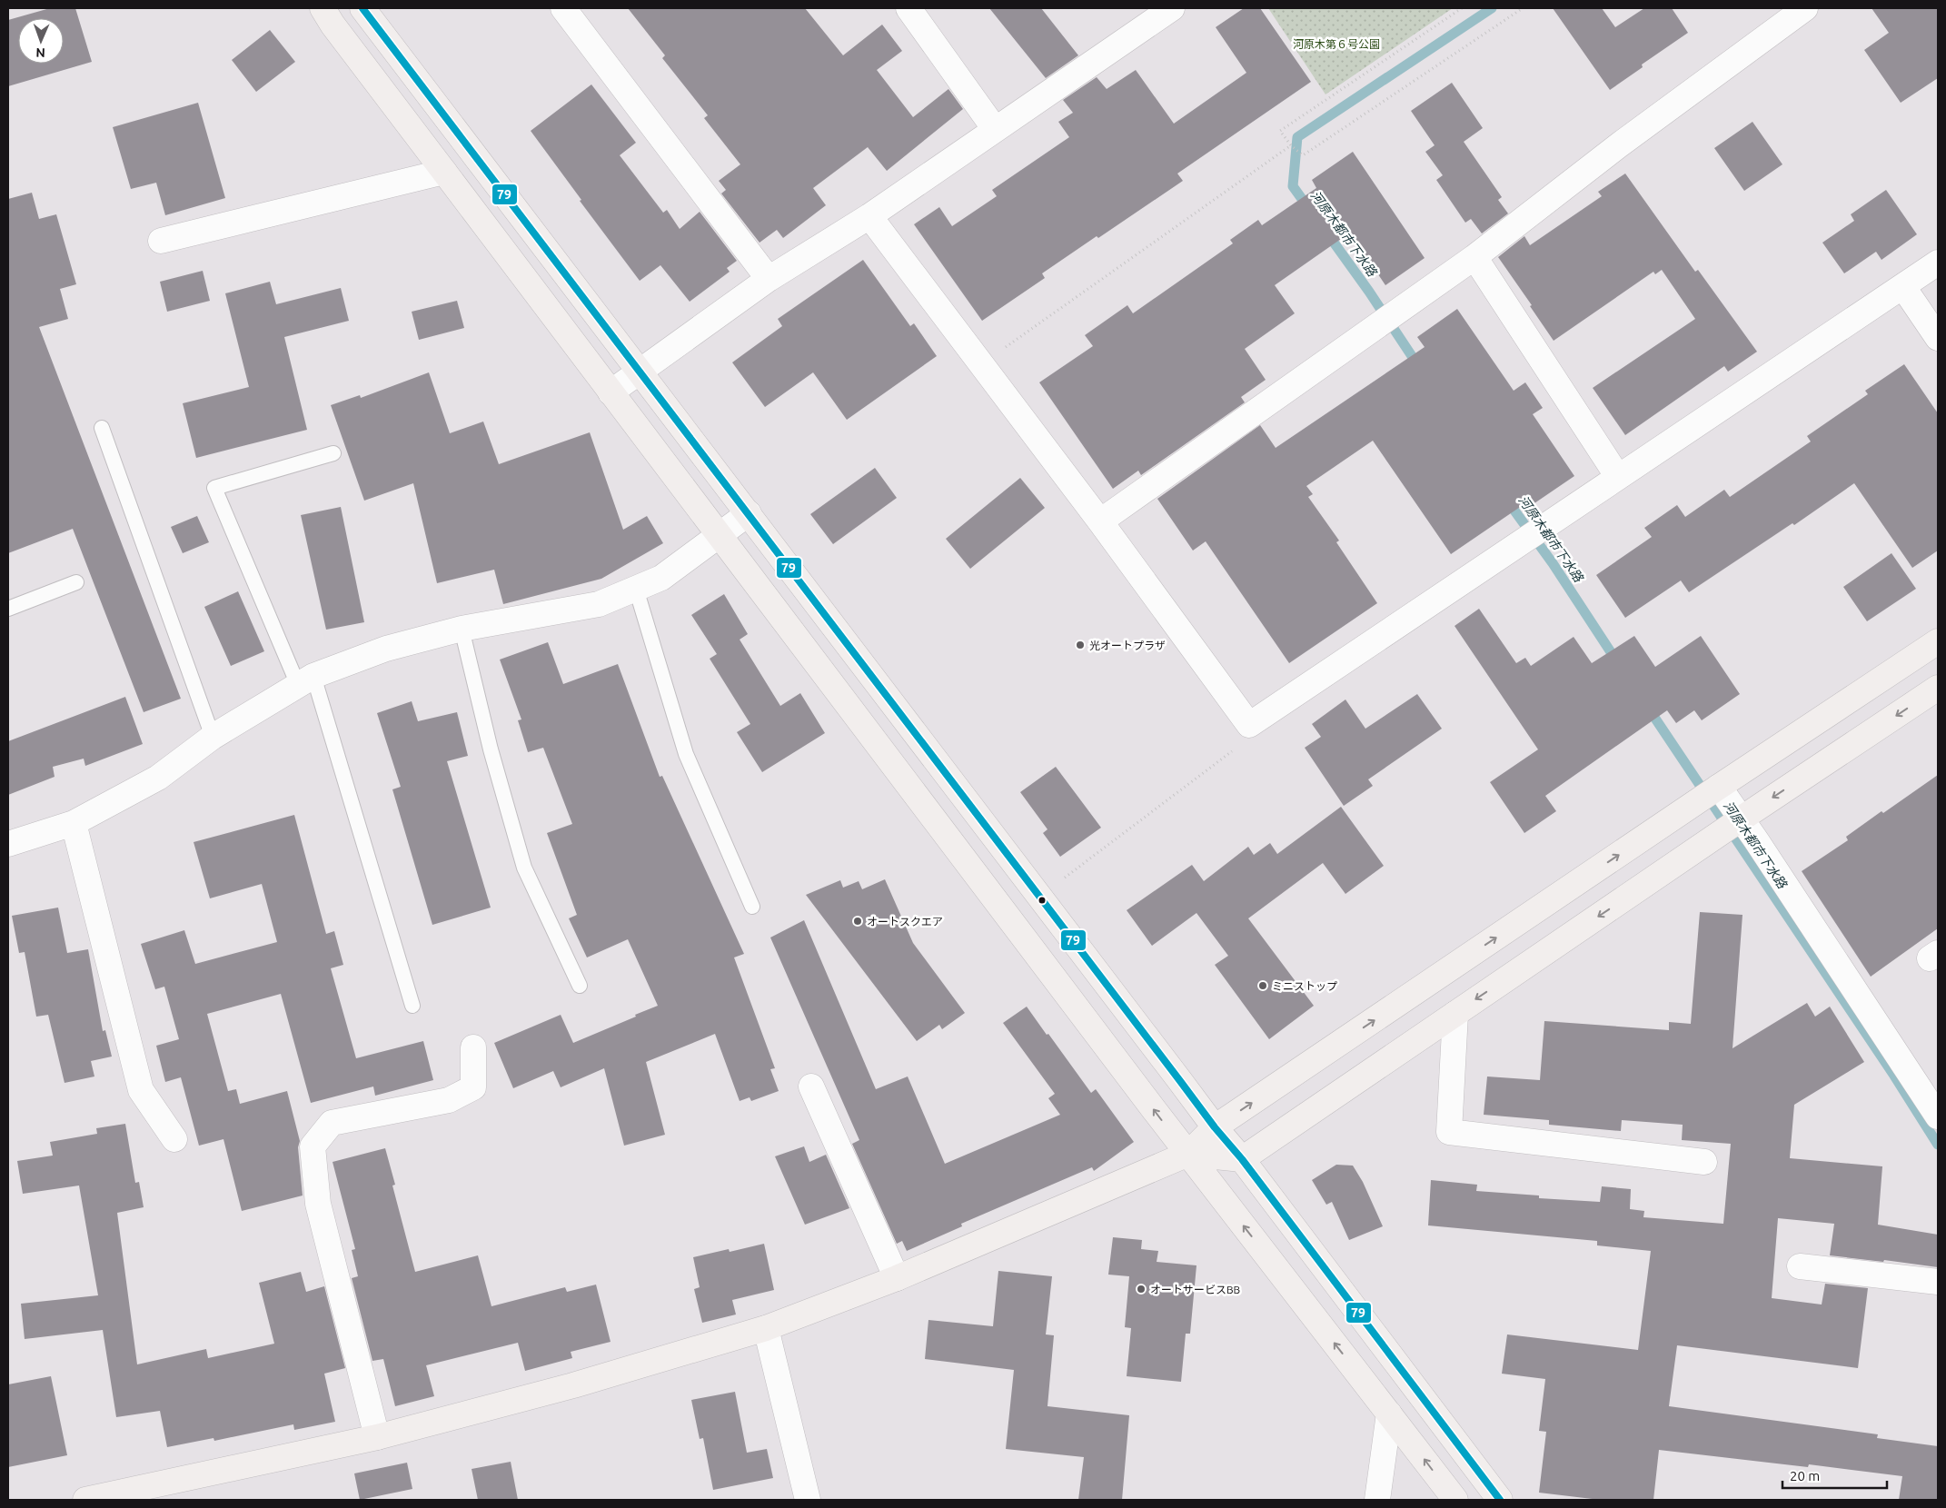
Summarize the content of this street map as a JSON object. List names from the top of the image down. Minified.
{"water":["河原木都市下水路"],"parks":["河原木第６号公園"],"places":["光オートプラザ","オートスクエア","ミニストップ","オートサービスBB"],"lines":["transit line 79"],"scale_bar":"20 m","north":"bottom"}
